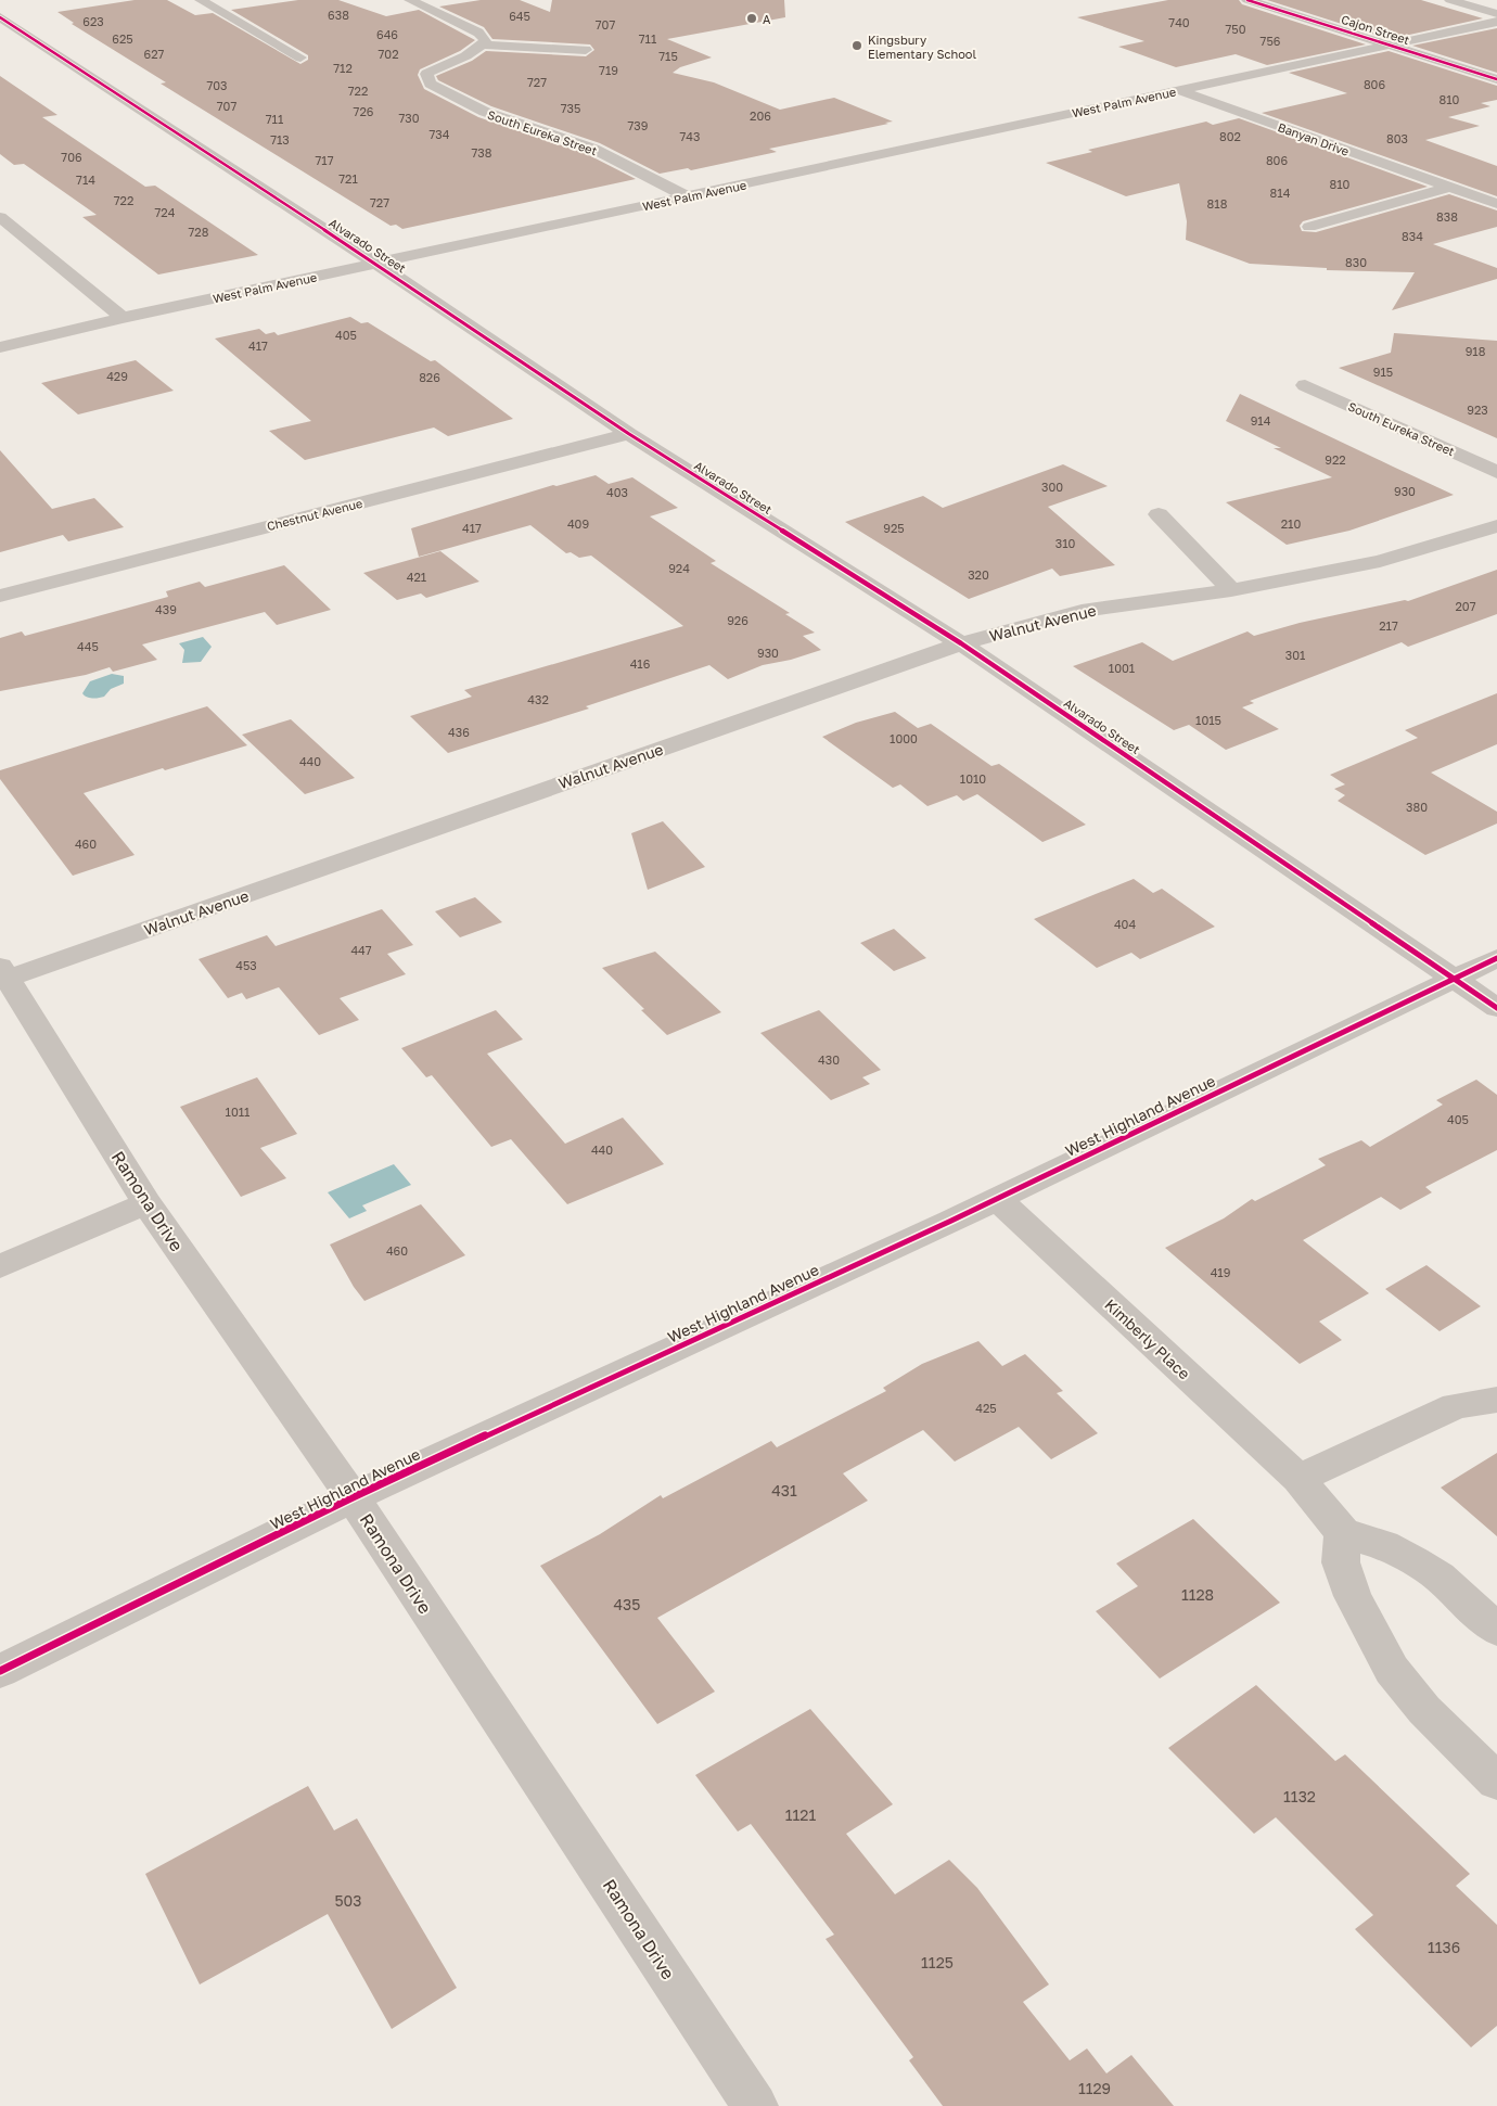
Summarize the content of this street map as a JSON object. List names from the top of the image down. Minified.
{"streets":{"street":["Cajon Street","West Palm Avenue","South Eureka Street","Banyan Drive","Alvarado Street","Chestnut Avenue","Walnut Avenue","West Highland Avenue","Ramona Drive","Kimberly Place"]},"crossings":[["Cajon Street","West Palm Avenue"],["West Palm Avenue","South Eureka Street"],["West Palm Avenue","Banyan Drive"],["West Palm Avenue","Alvarado Street"],["Alvarado Street","Chestnut Avenue"],["Alvarado Street","Walnut Avenue"],["Alvarado Street","West Highland Avenue"],["Walnut Avenue","Ramona Drive"],["West Highland Avenue","Ramona Drive"],["West Highland Avenue","Kimberly Place"]],"places":["A","Kingsbury Elementary School"],"house_numbers":["638","645","623","740","707","750","646","625","711","756","627","702","715","712","719","727","806","703","722","810","707","735","726","206","730","711","739","734","743","802","803","713","738","706","717","806","721","714","810","814","722","727","818","724","838","728","834","830","405","417","918","915","429","826","923","914","922","300","930","403","409","210","417","925","310","924","320","421","207","439","926","217","445","930","301","416","1001","432","1015","436","1000","440","1010","380","460","404","447","453","430","1011","405","440","460","419","425","431","1128","435","1132","1121","503","1136","1125","1129"]}
